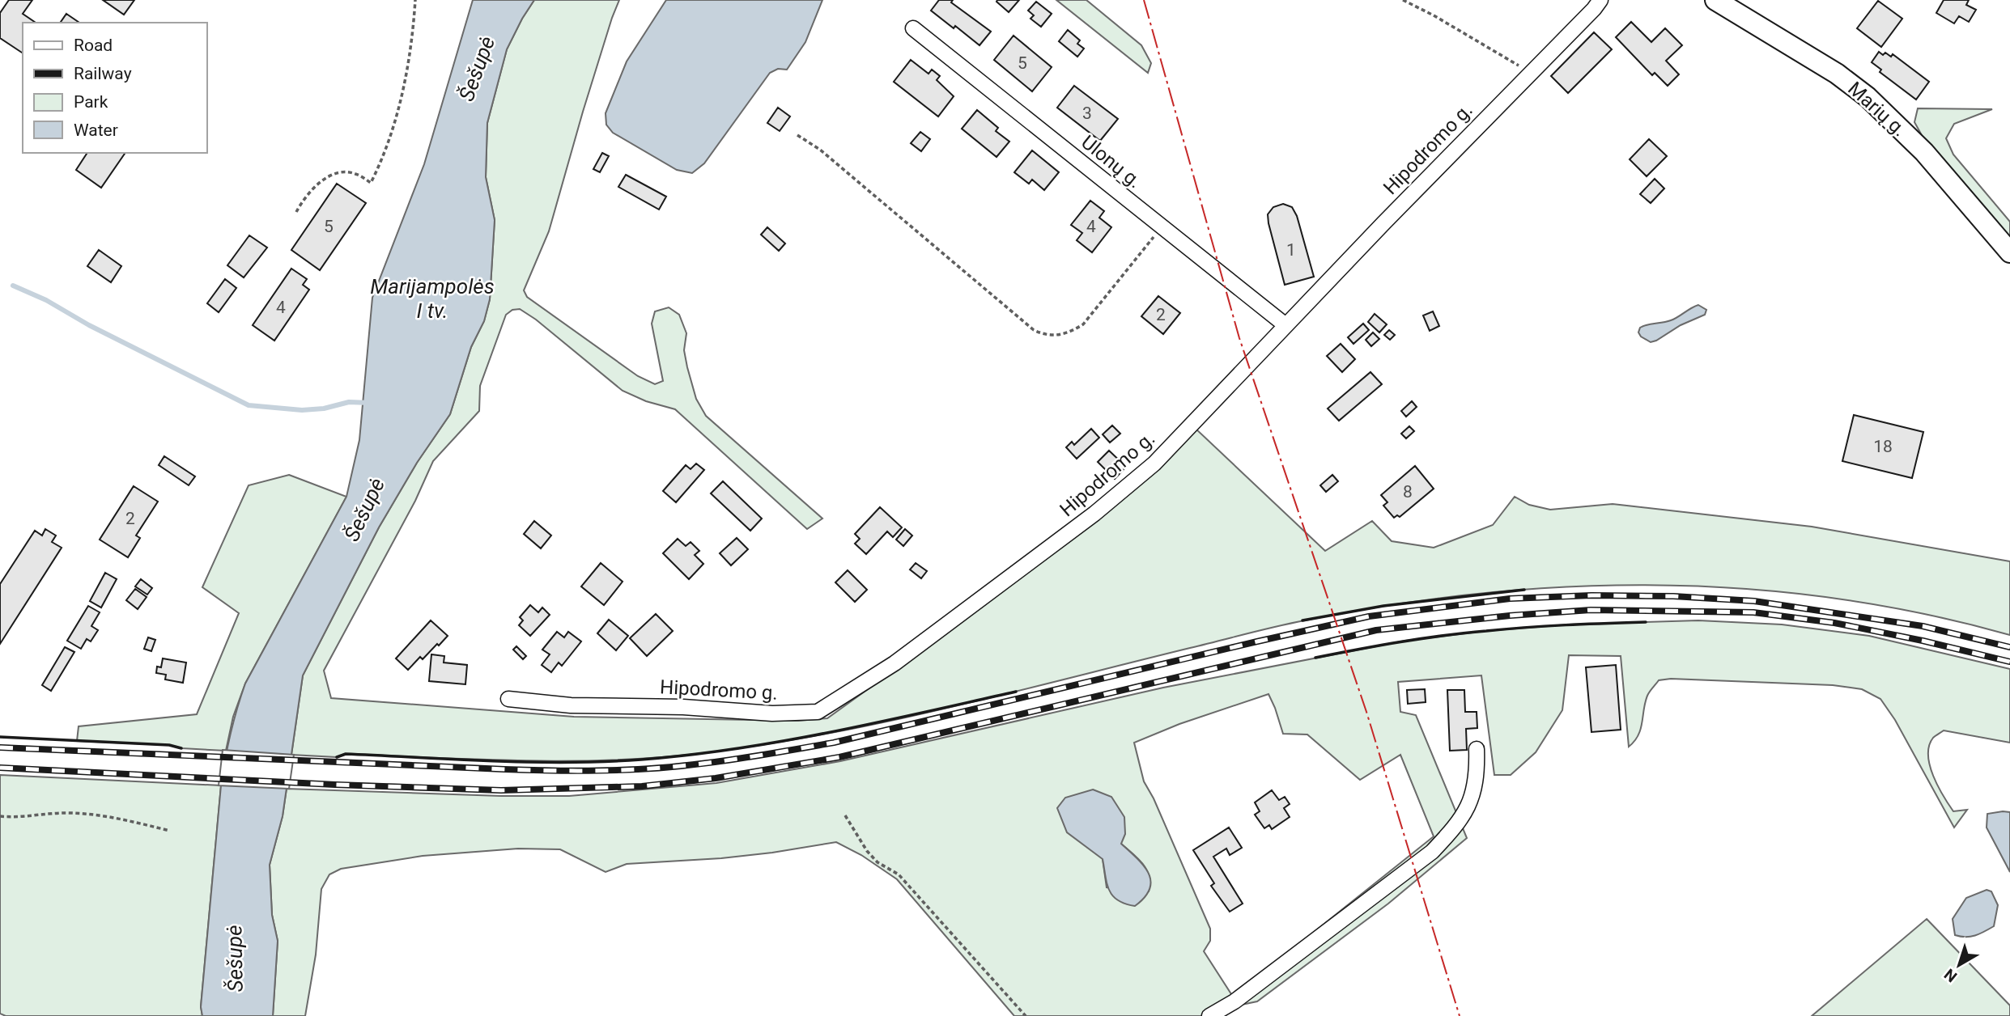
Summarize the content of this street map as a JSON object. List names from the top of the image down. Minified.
{"streets":{"street":["Marių g.","Hipodromo g.","Ulonų g."]},"crossings":[["Hipodromo g.","Ulonų g."]],"water":["Šešupė","Marijampolės I tv."],"house_numbers":["5","3","5","4","1","4","2","18","8","2"],"legend":["Road","Railway","Park","Water"],"north":"bottom left"}
